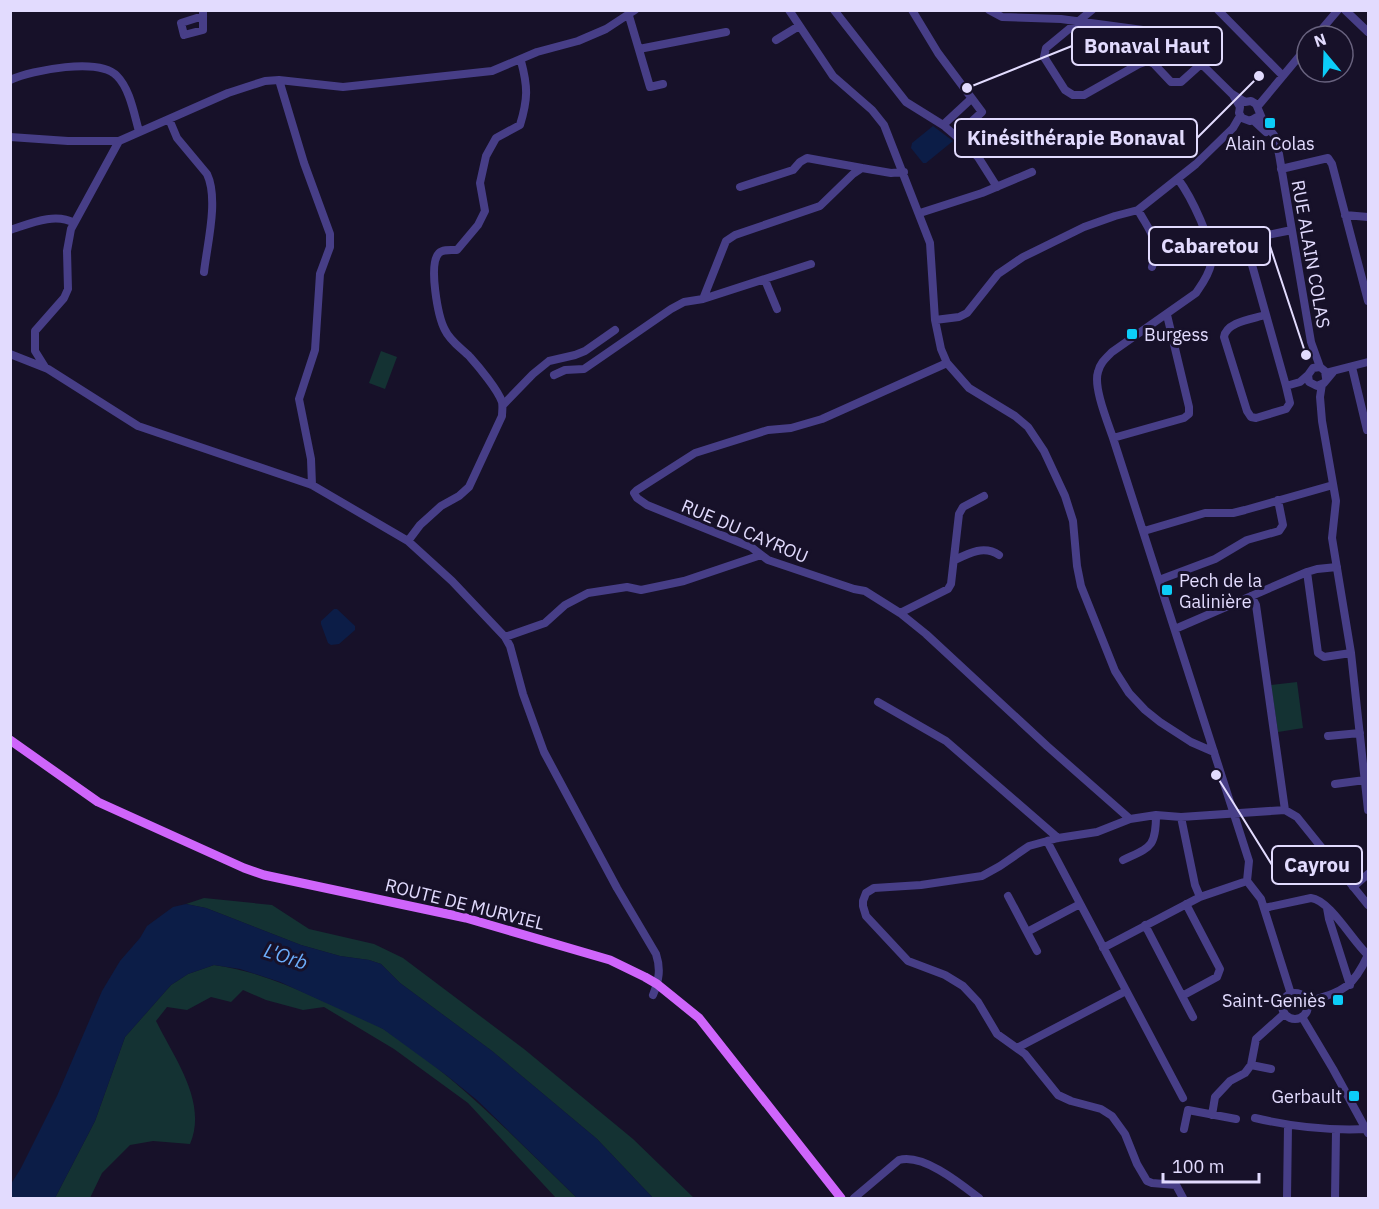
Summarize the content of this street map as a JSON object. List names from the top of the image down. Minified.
{"streets":{"main road":["ROUTE DE MURVIEL"],"street":["RUE ALAIN COLAS","RUE DU CAYROU"]},"water":["L'Orb"],"places":{"other":["Kinésithérapie Bonaval","Bonaval Haut","Cabaretou","Cayrou"],"transit":["Alain Colas","Burgess","Pech de la Galinière","Saint-Geniès","Gerbault"]},"scale_bar":"100 m","north":"top"}
